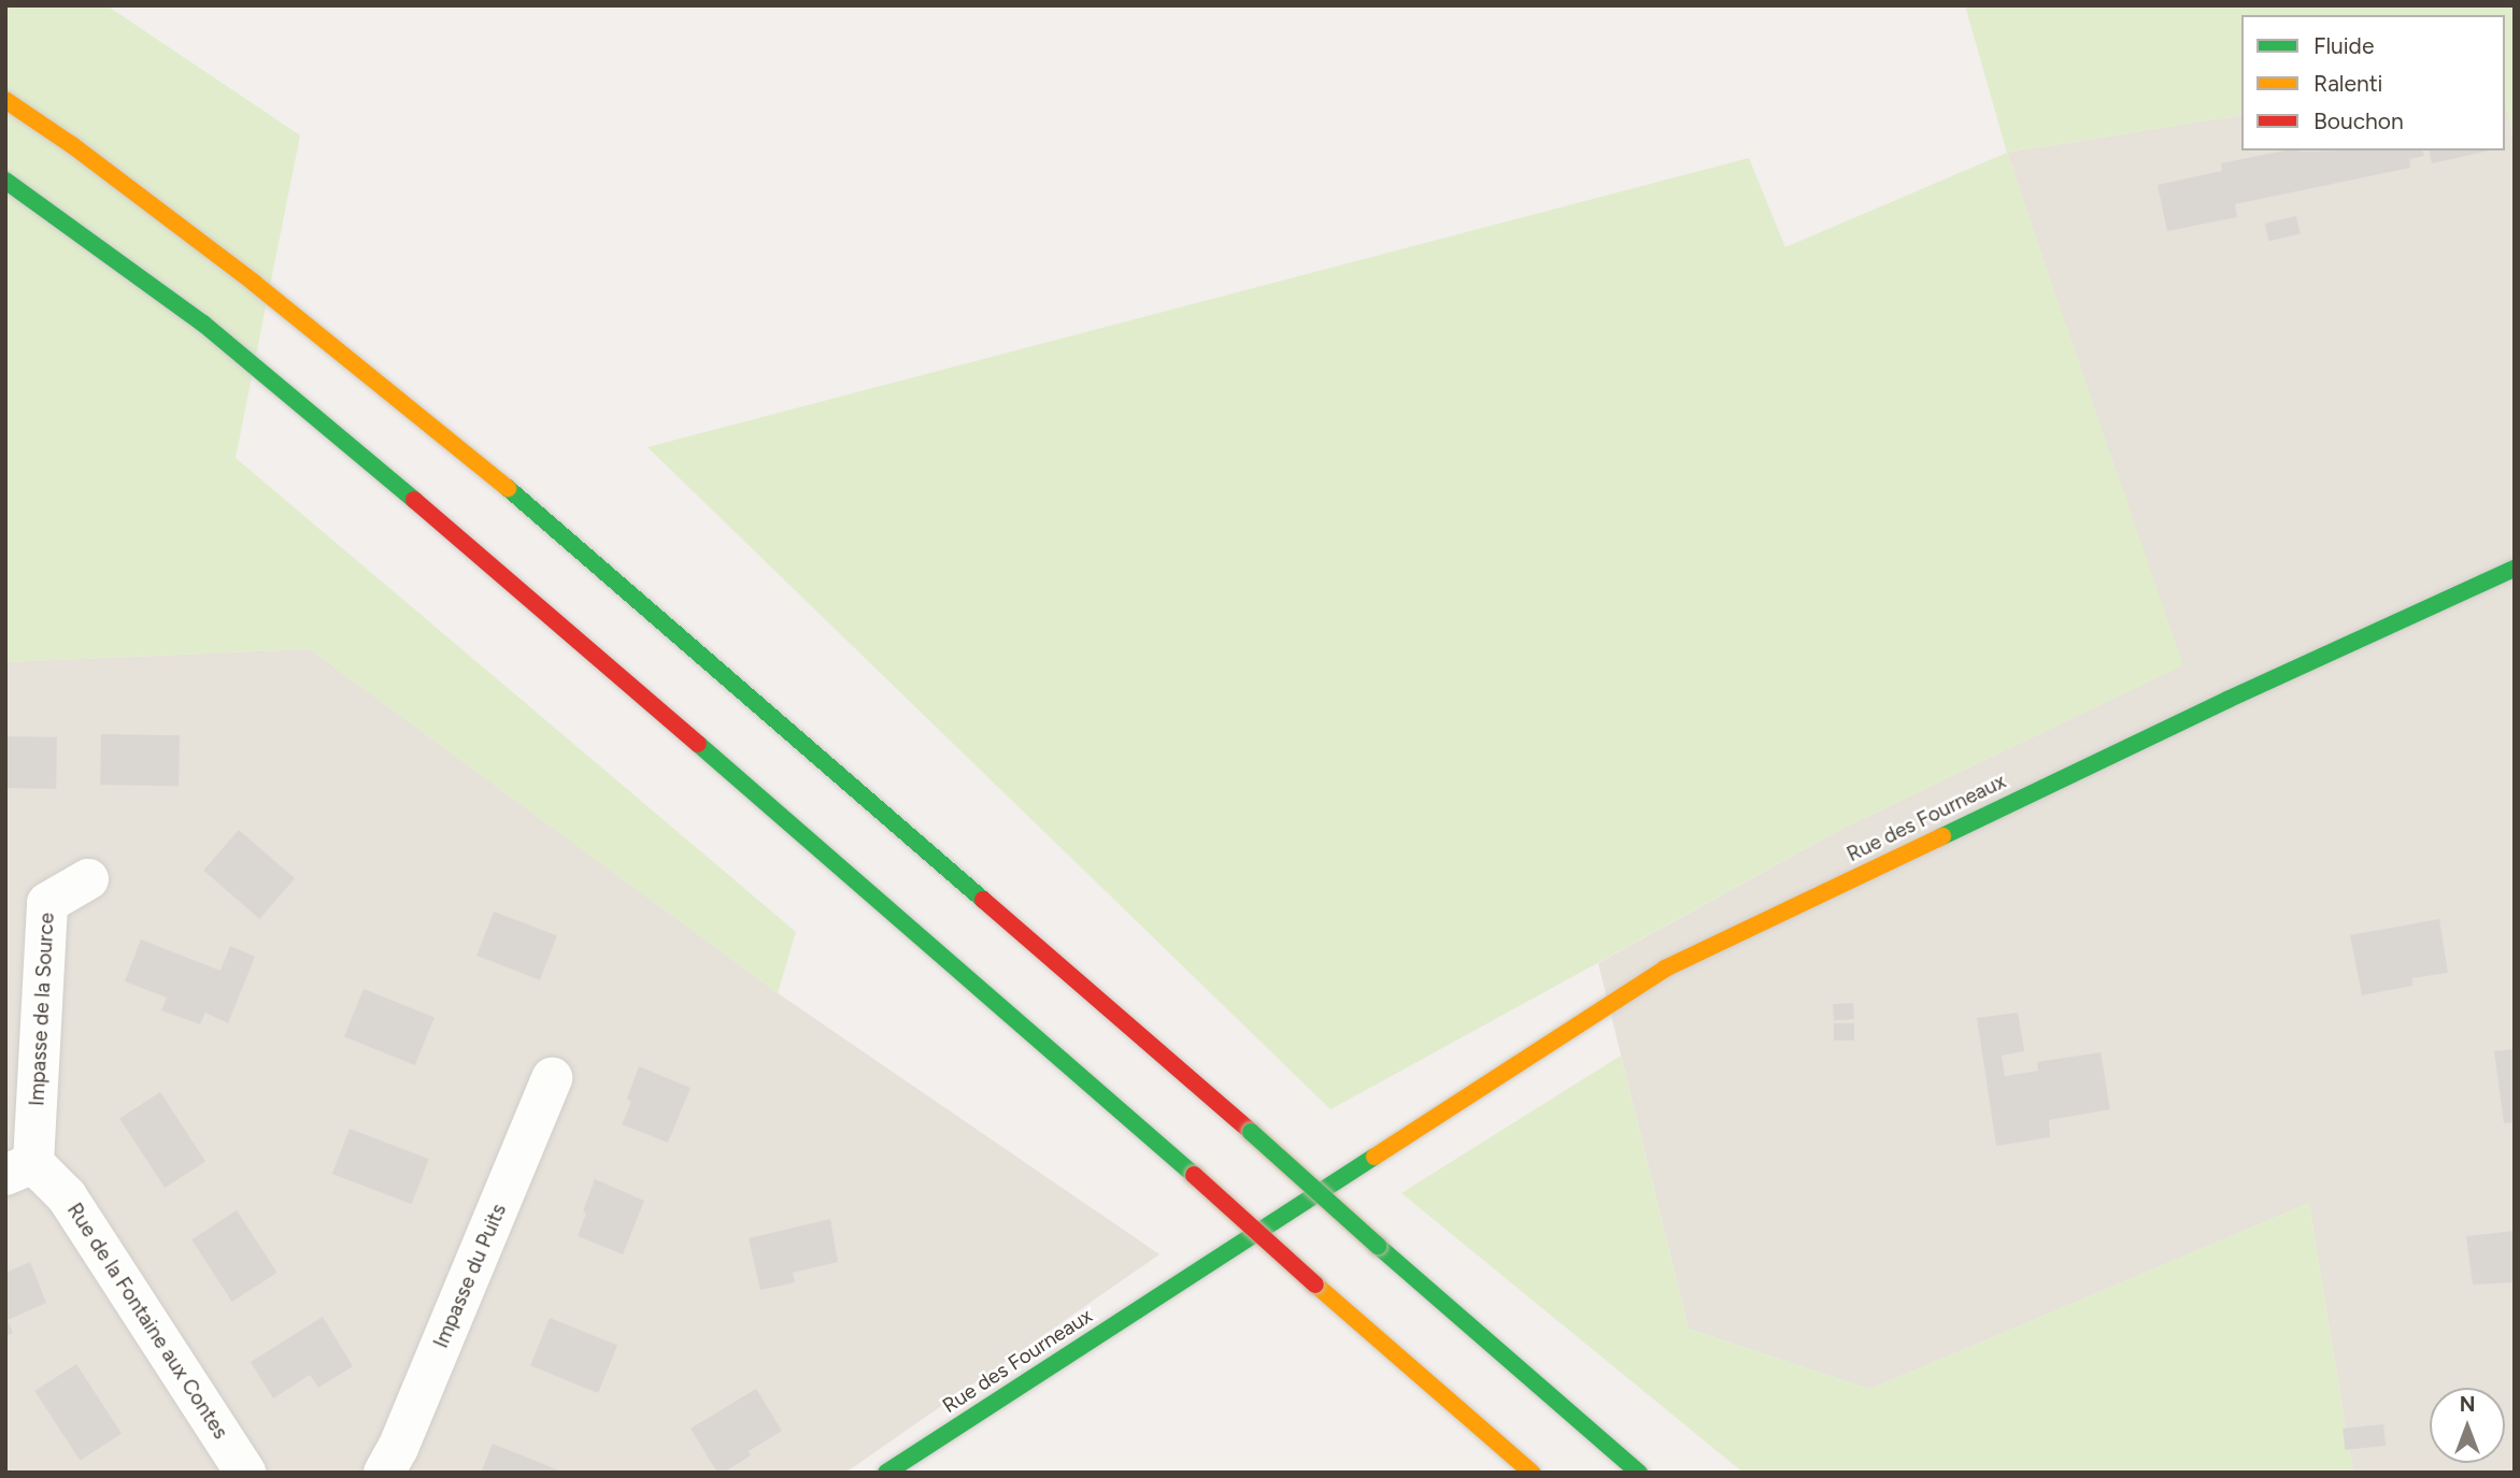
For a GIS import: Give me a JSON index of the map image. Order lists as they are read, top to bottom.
{
  "streets": {
    "main road": ["Rue des Fourneaux"],
    "street": ["Impasse de la Source", "Impasse du Puits", "Rue de la Fontaine aux Contes"]
  },
  "crossings": [
    ["Impasse de la Source", "Rue de la Fontaine aux Contes"]
  ],
  "legend": ["Fluide", "Ralenti", "Bouchon"],
  "north": "top"
}
